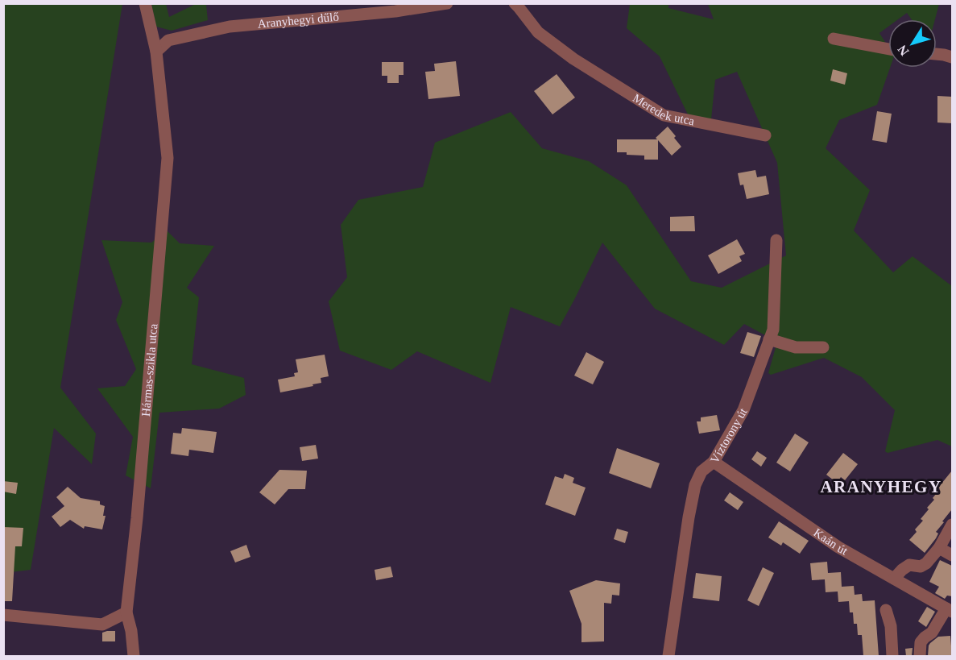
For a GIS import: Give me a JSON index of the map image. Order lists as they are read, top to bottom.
{
  "streets": {
    "street": [
      "Aranyhegyi dűlő",
      "Meredek utca",
      "Hármas-szikla utca",
      "Víztorony út",
      "Kaán út"
    ]
  },
  "crossings": [
    ["Aranyhegyi dűlő", "Hármas-szikla utca"],
    ["Víztorony út", "Kaán út"]
  ],
  "districts": ["ARANYHEGY"],
  "north": "bottom left"
}
